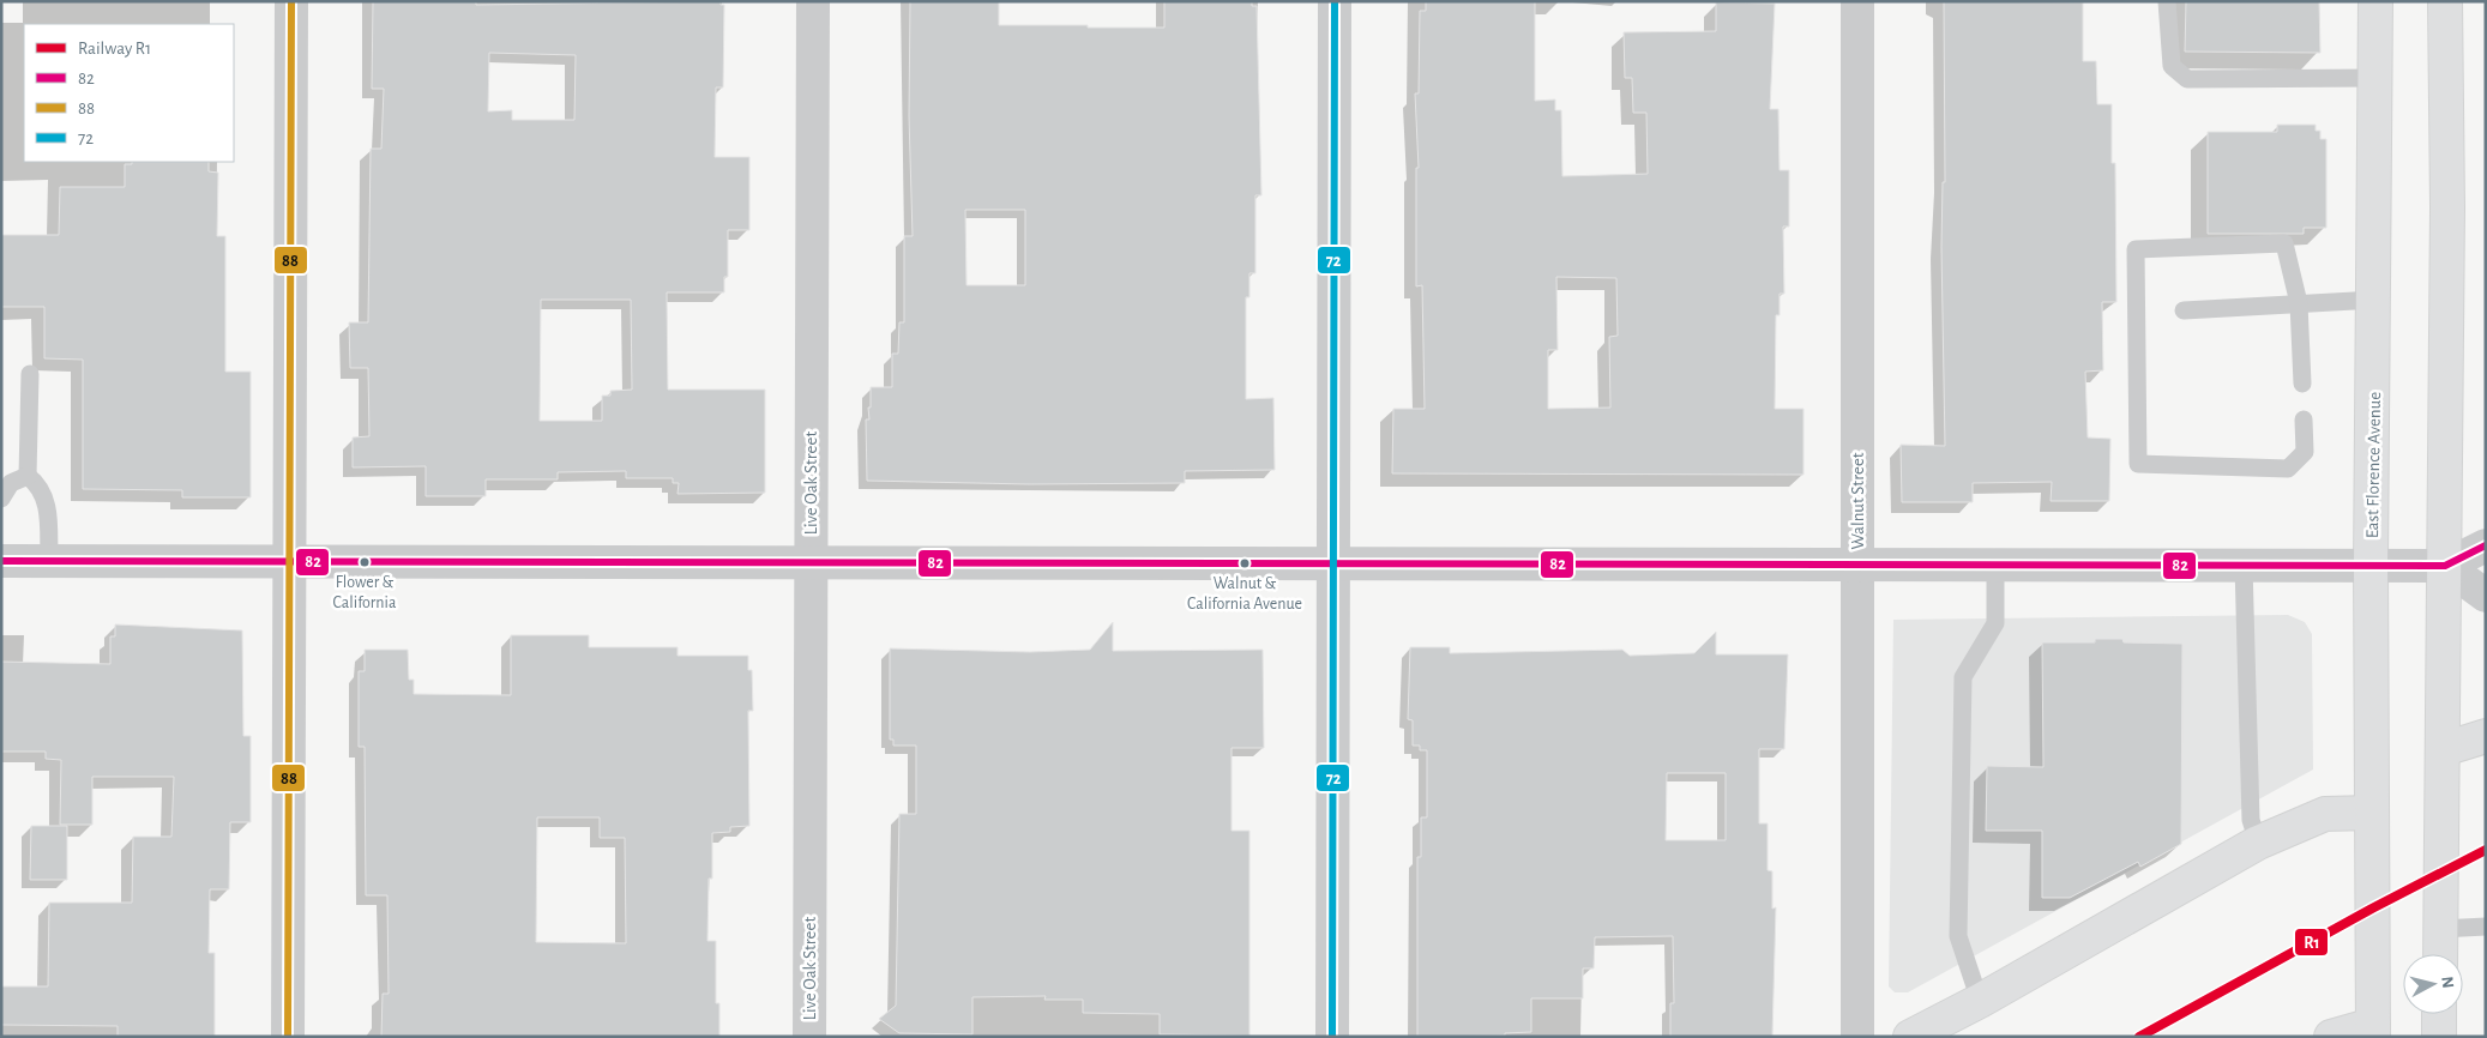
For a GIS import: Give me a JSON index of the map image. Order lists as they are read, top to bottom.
{
  "streets": {
    "main road": ["East Florence Avenue"],
    "street": ["Live Oak Street", "Walnut Street"]
  },
  "places": ["Flower & California", "Walnut & California Avenue"],
  "lines": [
    "transit line 88",
    "transit line 72",
    "transit line 82",
    "rail line R1"
  ],
  "legend": [
    "Railway R1",
    "82",
    "88",
    "72"
  ],
  "north": "right"
}
